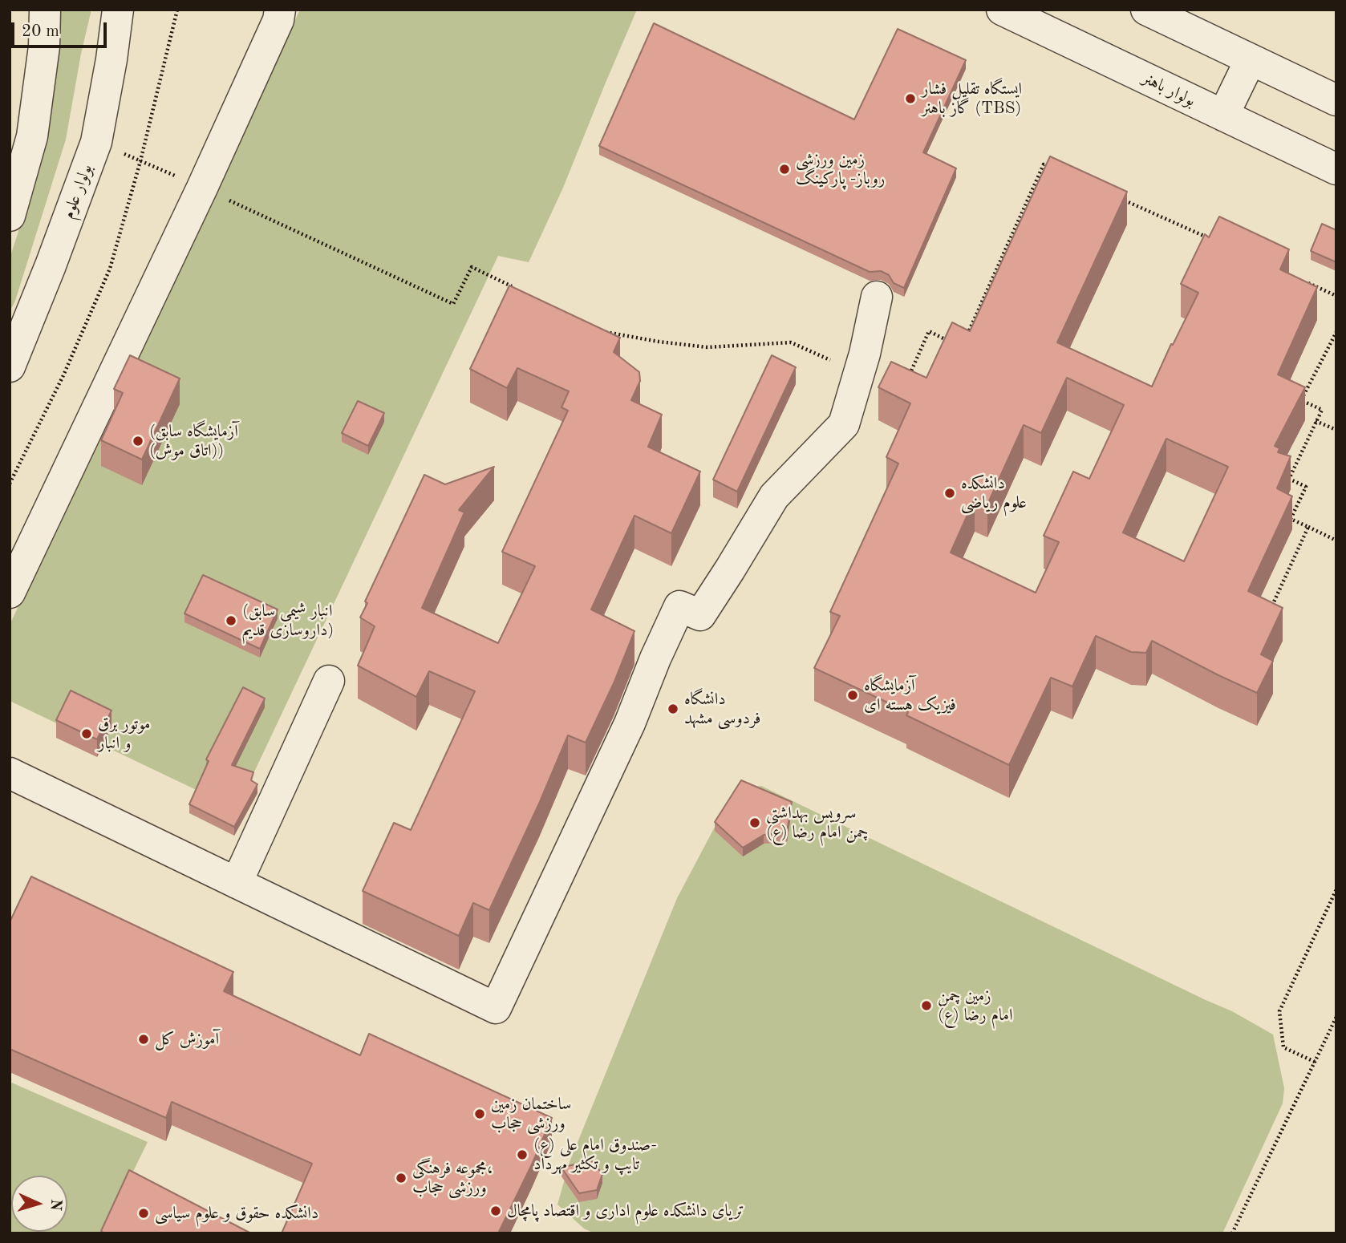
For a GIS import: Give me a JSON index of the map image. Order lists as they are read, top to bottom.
{
  "streets": {
    "street": ["بولوار باهنر", "بولوار علوم"]
  },
  "places": [
    "ایستگاه تقلیل فشار گاز باهنر (TBS)",
    "زمین ورزشی روباز- پارکینگ",
    "(آزمایشگاه سابق (اتاق موش))",
    "دانشکده علوم ریاضی",
    "(انبار شیمی سابق داروسازی قدیم)",
    "آزمایشگاه فیزیک هسته ای",
    "دانشگاه فردوسی مشهد",
    "موتور برق و انبار",
    "سرویس بهداشتی چمن امام رضا (ع)",
    "زمین چمن امام رضا (ع)",
    "آموزش کل",
    "ساختمان زمین ورزشی حجاب",
    "صندوق امام علی (ع)- تایپ و تکثیر مهرداد",
    "مجموعه فرهنگی، ورزشی حجاب",
    "تریای دانشکده علوم اداری و اقتصاد پامچال",
    "دانشکده حقوق و علوم سیاسی"
  ],
  "scale_bar": "20 m",
  "north": "right"
}
